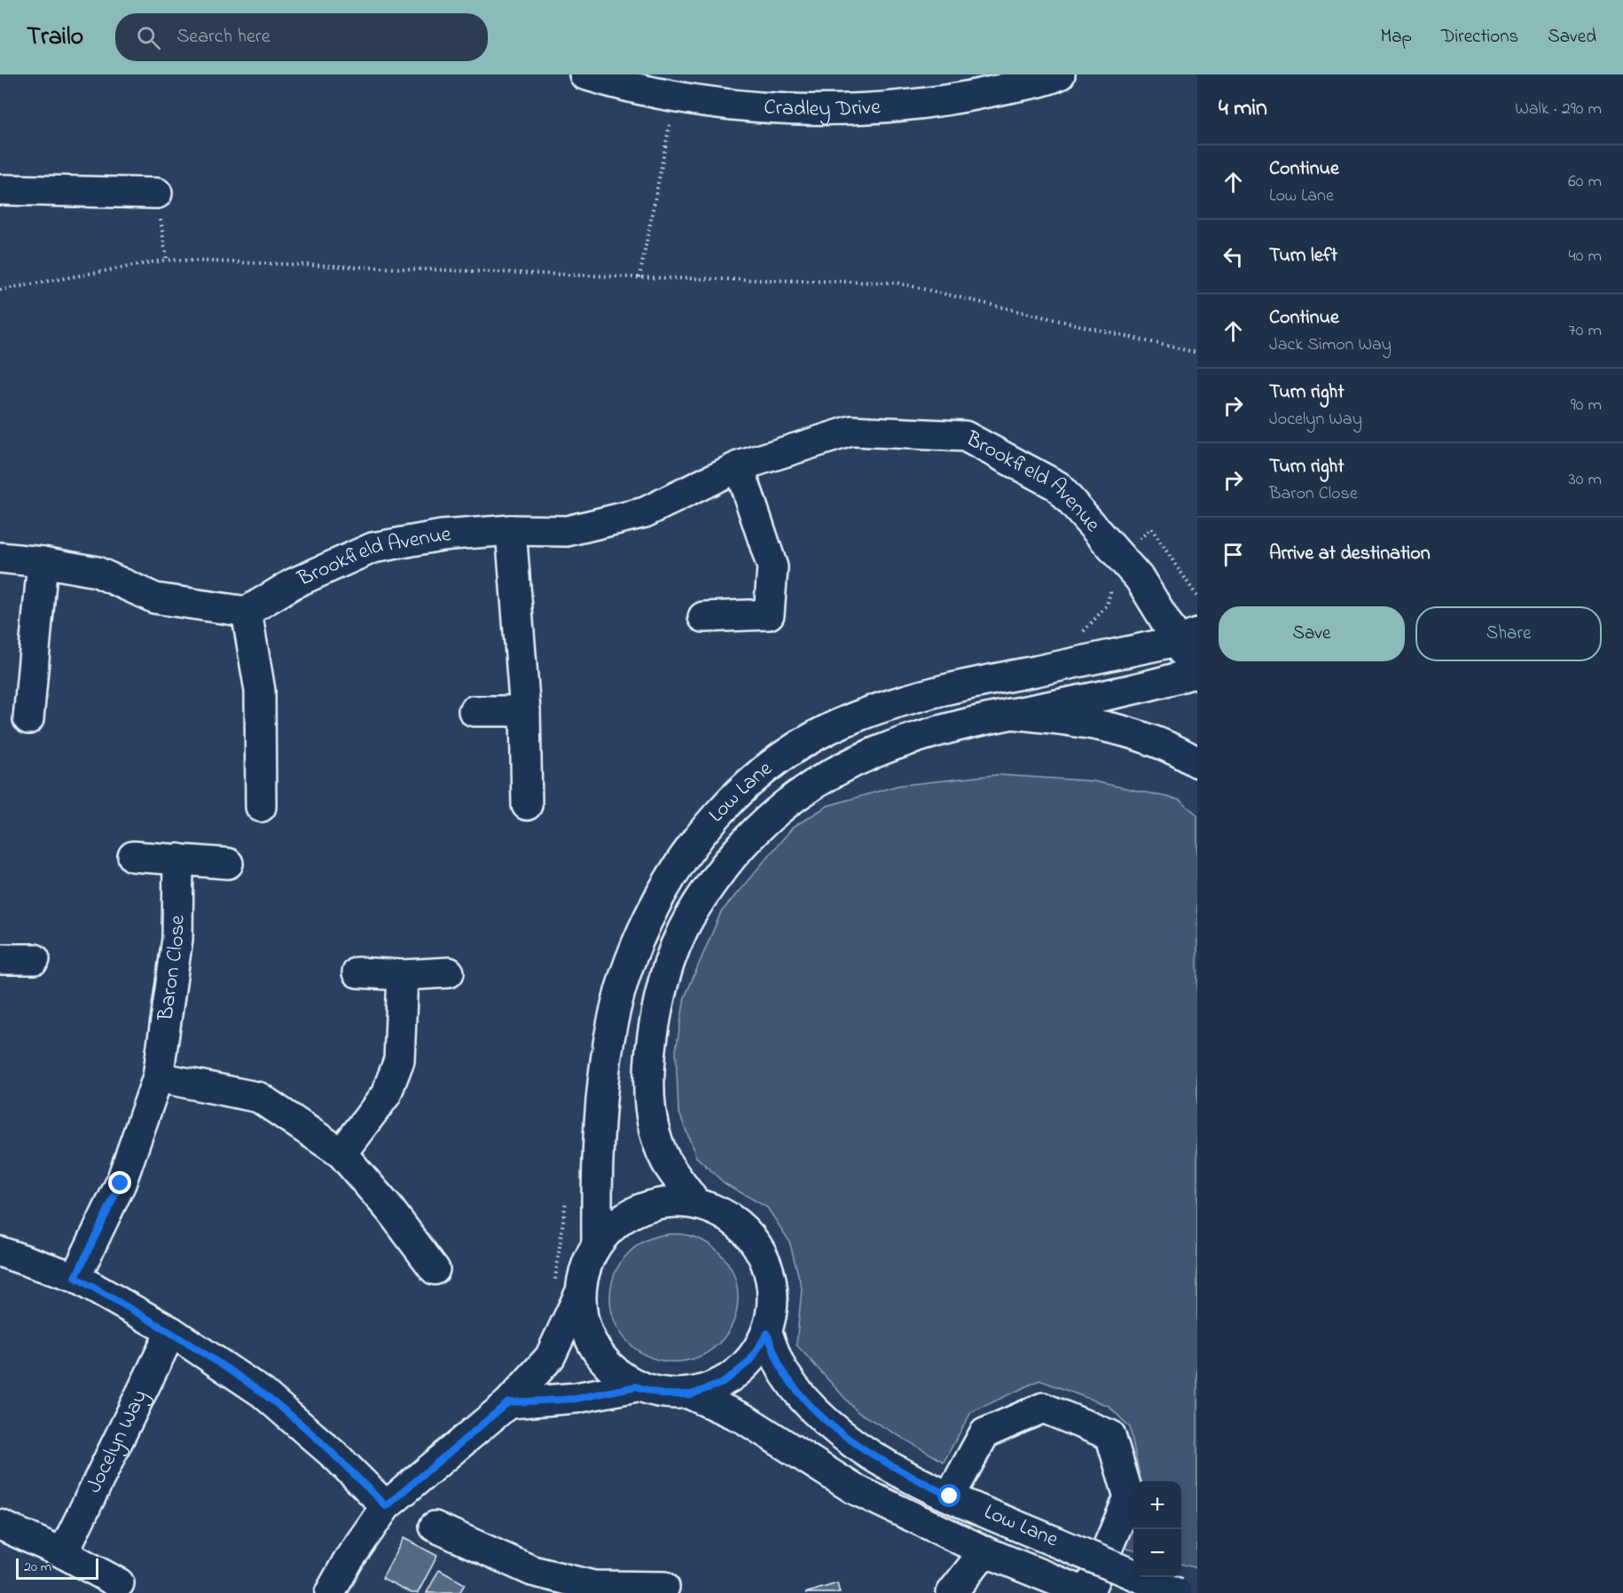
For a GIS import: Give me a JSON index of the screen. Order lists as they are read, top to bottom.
{
  "streets": {
    "main road": [
      "Cradley Drive",
      "Brookfield Avenue",
      "Low Lane",
      "Baron Close",
      "Jocelyn Way"
    ]
  },
  "crossings": [
    ["Brookfield Avenue", "Low Lane"]
  ],
  "scale_bar": "20 m",
  "page": {
    "header": "Trailo",
    "search": "Search here",
    "nav": ["Map", "Directions", "Saved"],
    "heading": ["4 min", "Walk · 290 m"],
    "list": [
      ["Continue", "Low Lane", "60 m"],
      ["Turn left", "40 m"],
      ["Continue", "Jack Simon Way", "70 m"],
      ["Turn right", "Jocelyn Way", "90 m"],
      ["Turn right", "Baron Close", "30 m"],
      "Arrive at destination"
    ],
    "buttons": ["Save", "Share"],
    "map_buttons": ["+", "−"],
    "scale": "20 m"
  }
}
